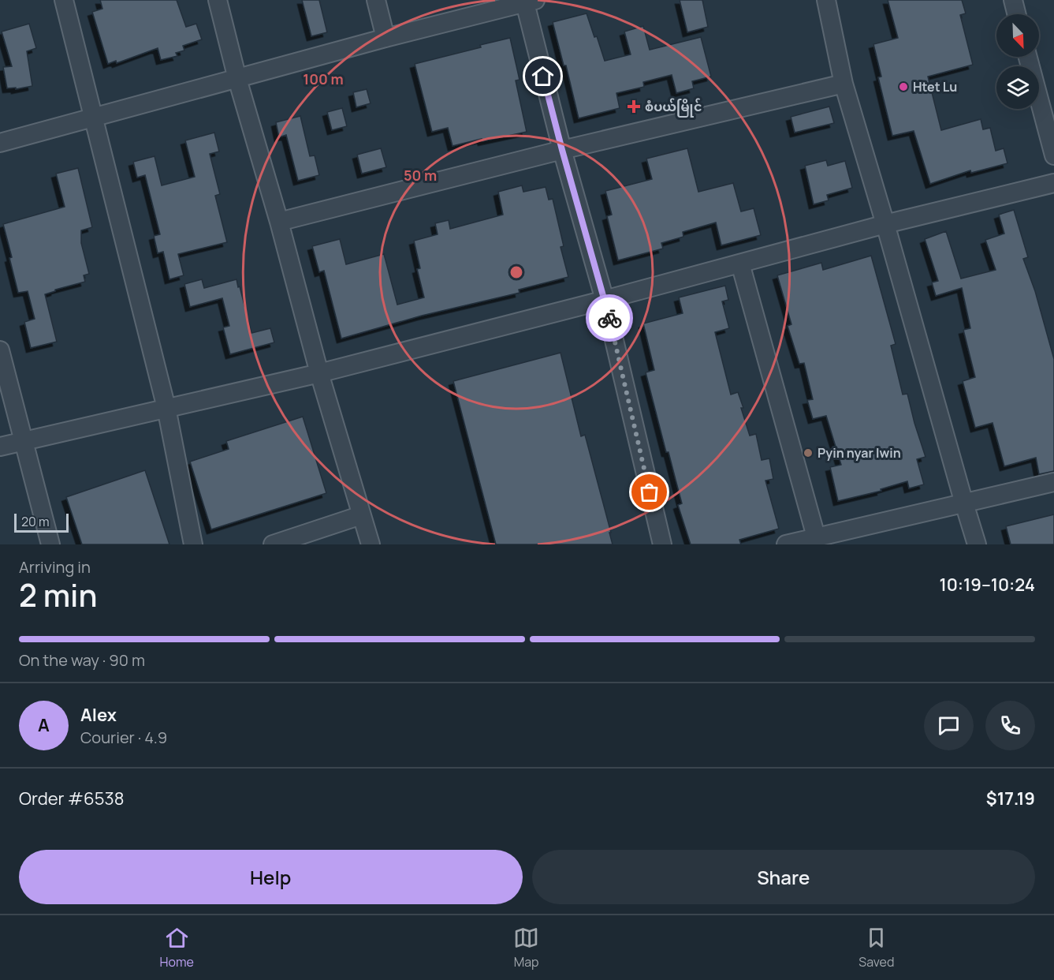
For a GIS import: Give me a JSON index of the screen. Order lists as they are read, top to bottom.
{
  "places": {
    "other": ["Htet Lu", "Pyin nyar lwin"],
    "health": ["စံပယ်မြိုင်"]
  },
  "scale_bar": "20 m",
  "north": "bottom right",
  "page": {
    "scale": "20 m",
    "heading": ["2 min", "Arriving in", "10:19–10:24"],
    "panel": [
      "Alex",
      "Courier · 4.9",
      "Order #6538",
      "$17.19"
    ],
    "bar": "On the way · 90 m",
    "round": "A",
    "buttons": ["Help", "Share"],
    "tabs": ["Home", "Map", "Saved"]
  },
  "rings": ["100 m", "50 m"]
}
